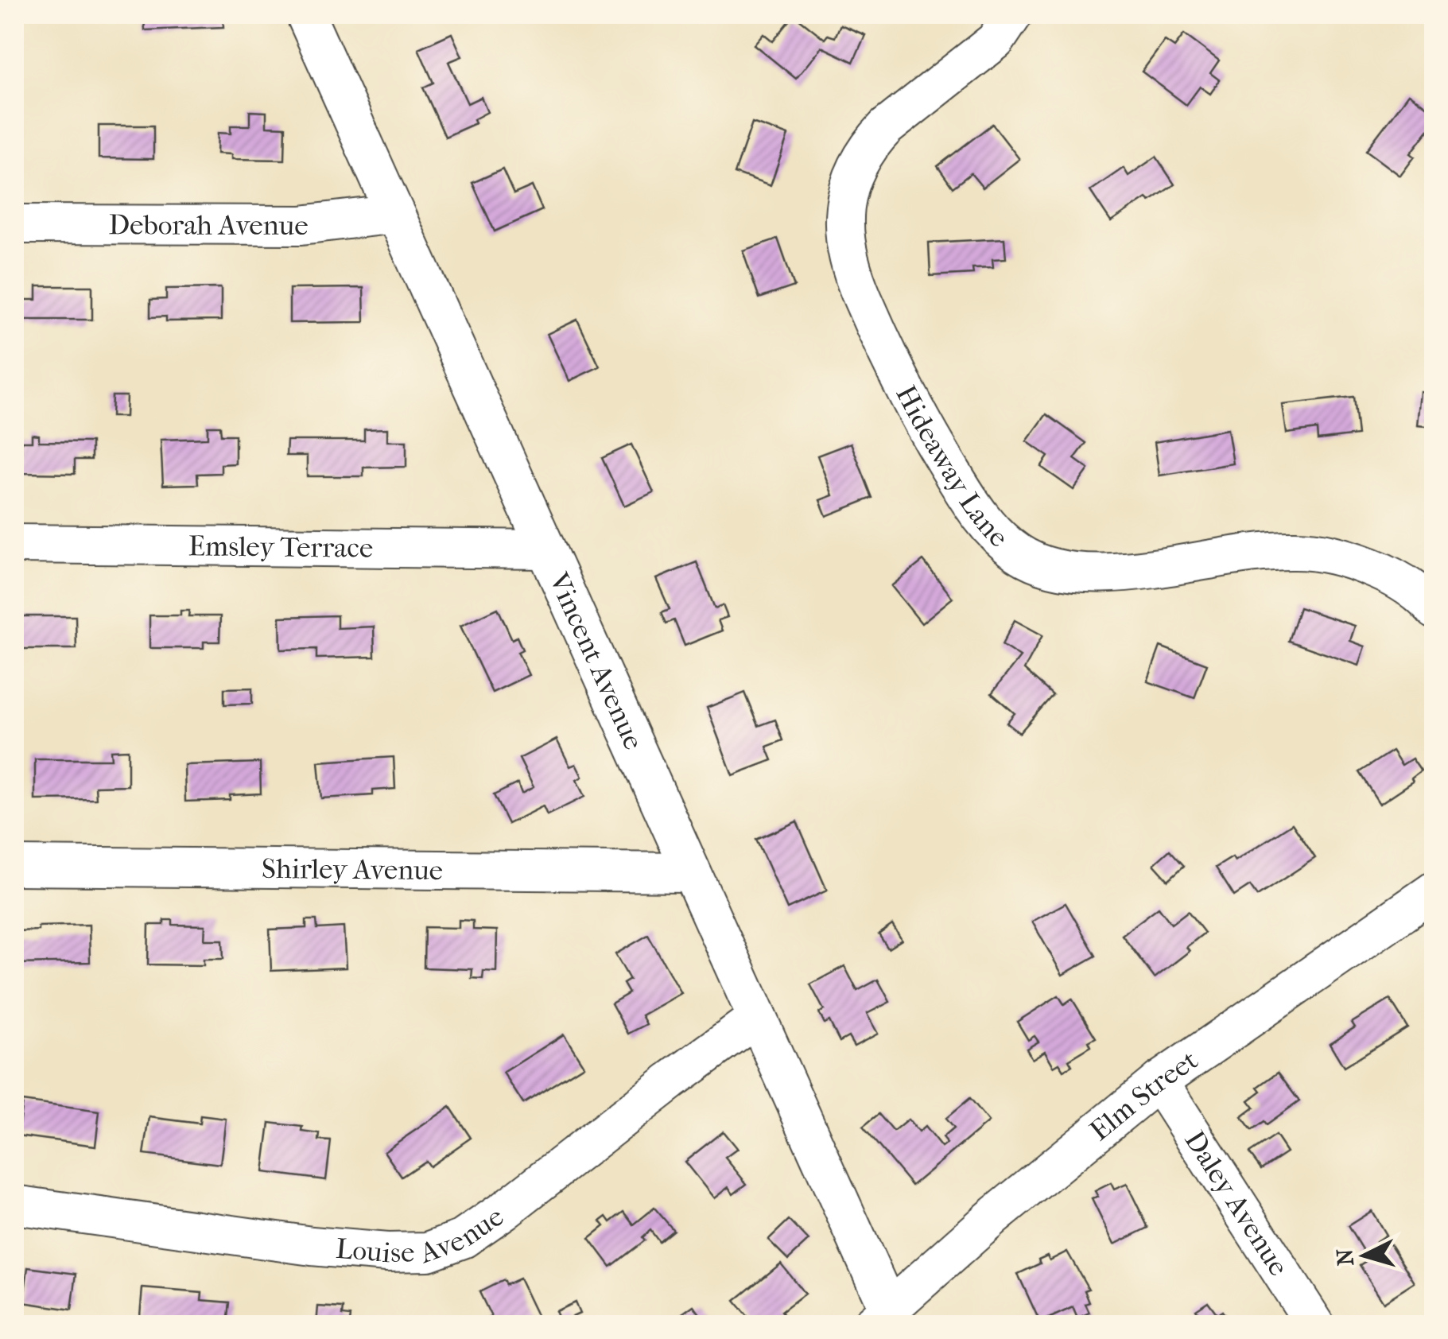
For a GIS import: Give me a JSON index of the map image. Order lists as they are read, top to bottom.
{
  "streets": {
    "street": [
      "Deborah Avenue",
      "Hideaway Lane",
      "Emsley Terrace",
      "Vincent Avenue",
      "Shirley Avenue",
      "Elm Street",
      "Daley Avenue",
      "Louise Avenue"
    ]
  },
  "crossings": [
    ["Deborah Avenue", "Vincent Avenue"],
    ["Emsley Terrace", "Vincent Avenue"],
    ["Vincent Avenue", "Shirley Avenue"],
    ["Vincent Avenue", "Elm Street"],
    ["Vincent Avenue", "Louise Avenue"],
    ["Elm Street", "Daley Avenue"]
  ],
  "north": "left"
}
